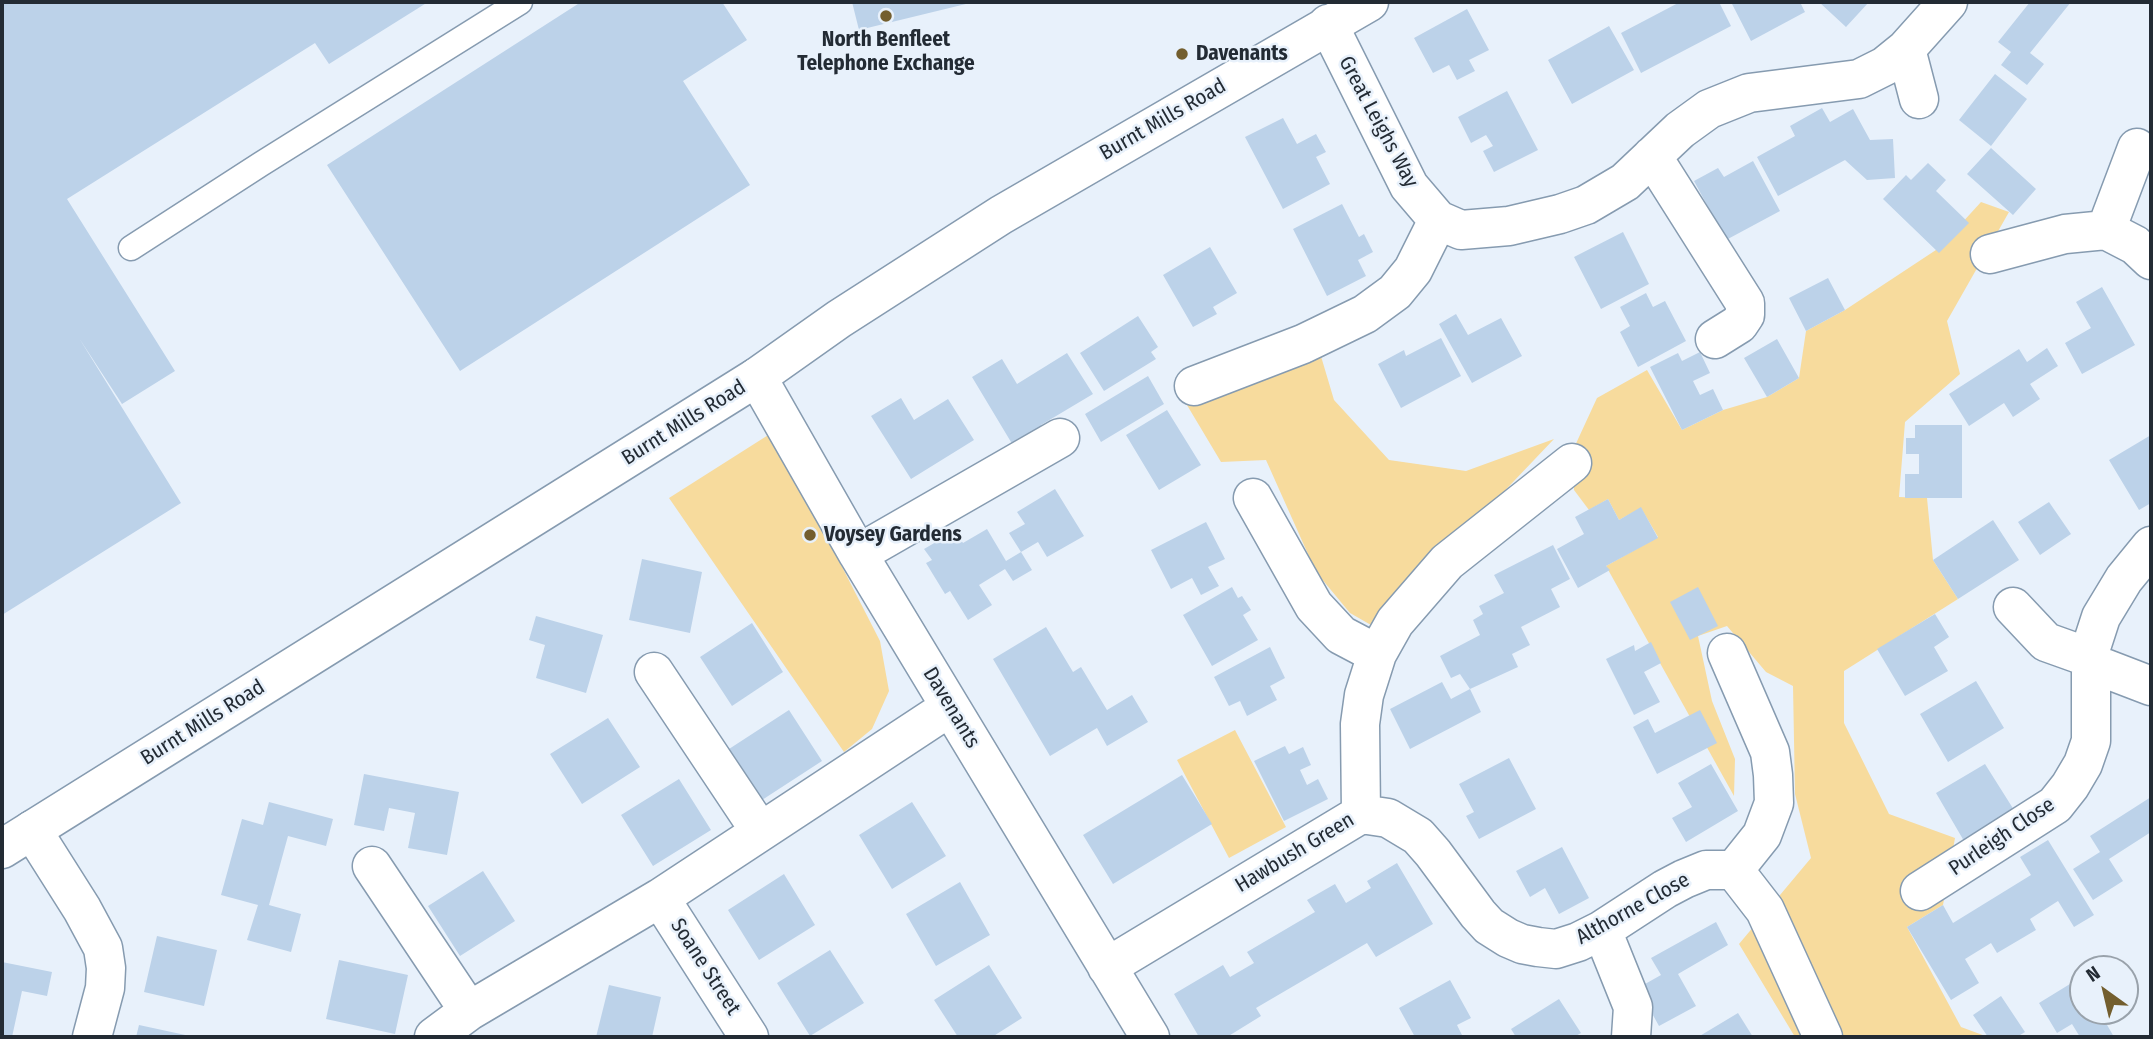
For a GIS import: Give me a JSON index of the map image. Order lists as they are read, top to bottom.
{
  "streets": {
    "street": [
      "Burnt Mills Road",
      "Great Leighs Way",
      "Davenants",
      "Purleigh Close",
      "Hawbush Green",
      "Althorne Close",
      "Soane Street"
    ]
  },
  "crossings": [
    ["Burnt Mills Road", "Great Leighs Way"],
    ["Burnt Mills Road", "Davenants"],
    ["Davenants", "Hawbush Green"],
    ["Hawbush Green", "Althorne Close"]
  ],
  "places": ["North Benfleet Telephone Exchange", "Davenants", "Voysey Gardens"],
  "north": "top left"
}
